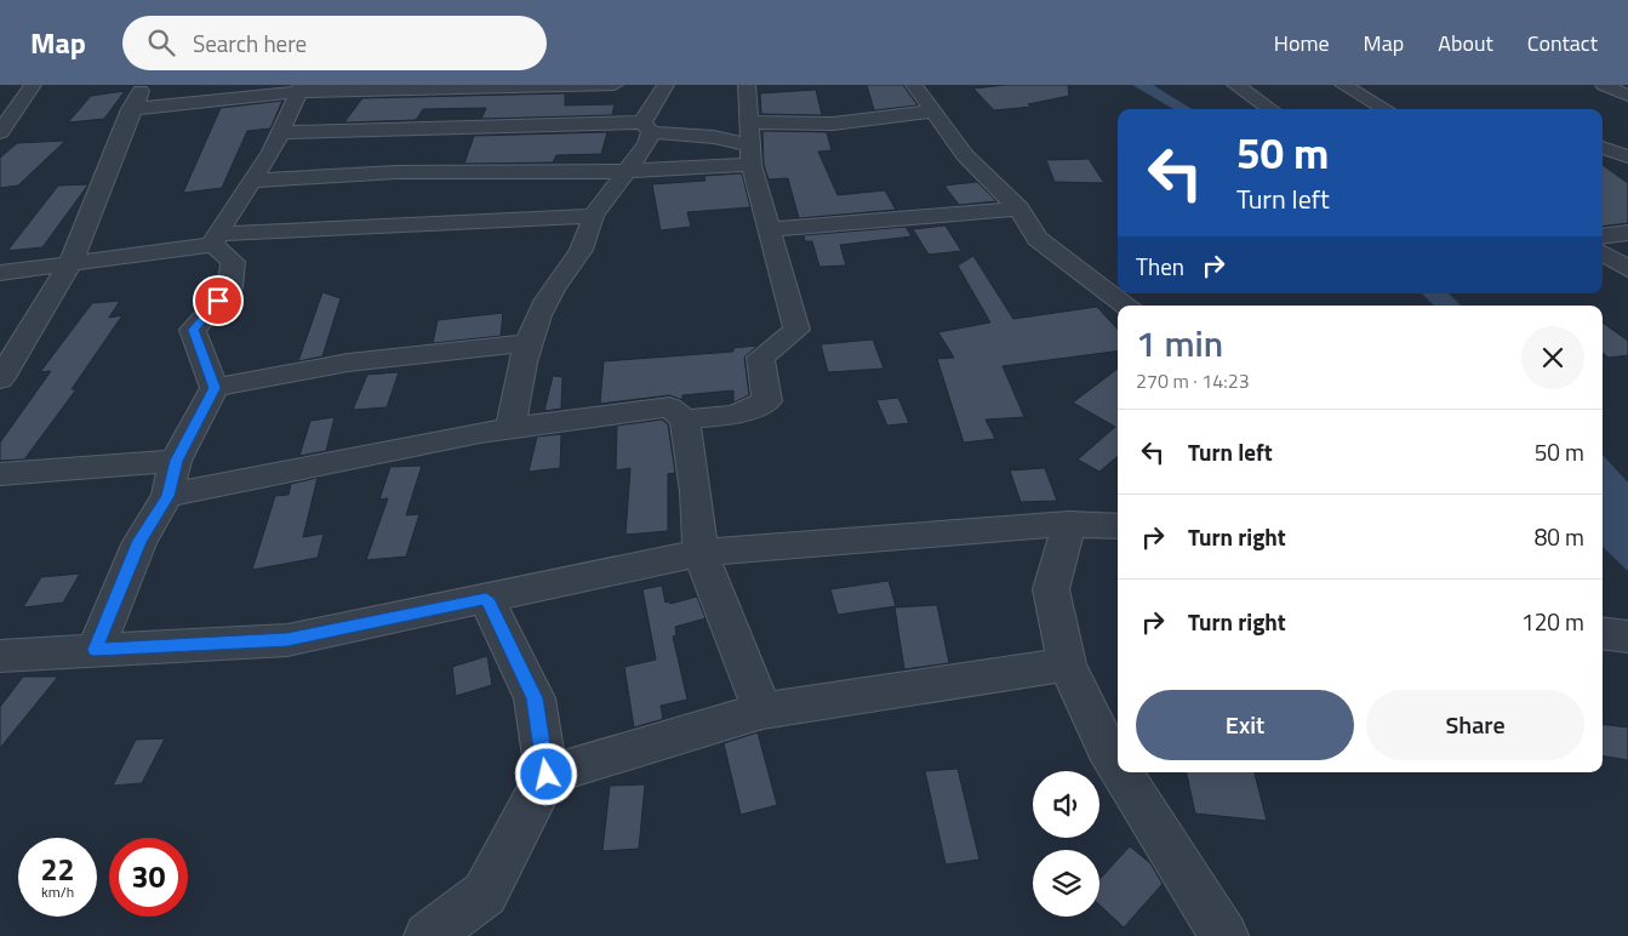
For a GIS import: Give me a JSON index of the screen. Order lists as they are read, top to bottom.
{
  "page": {
    "header": "Map",
    "search": "Search here",
    "nav": [
      "Home",
      "Map",
      "About",
      "Contact"
    ],
    "turn": ["50 m", "Turn left"],
    "then": "Then",
    "heading": ["1 min", "270 m · 14:23"],
    "list": [
      {
        "name": "Turn left",
        "value": "50 m"
      },
      {
        "name": "Turn right",
        "value": "80 m"
      },
      {
        "name": "Turn right",
        "value": "120 m"
      }
    ],
    "buttons": ["Exit", "Share"],
    "speed": "22 km/h",
    "limit": "30"
  }
}
